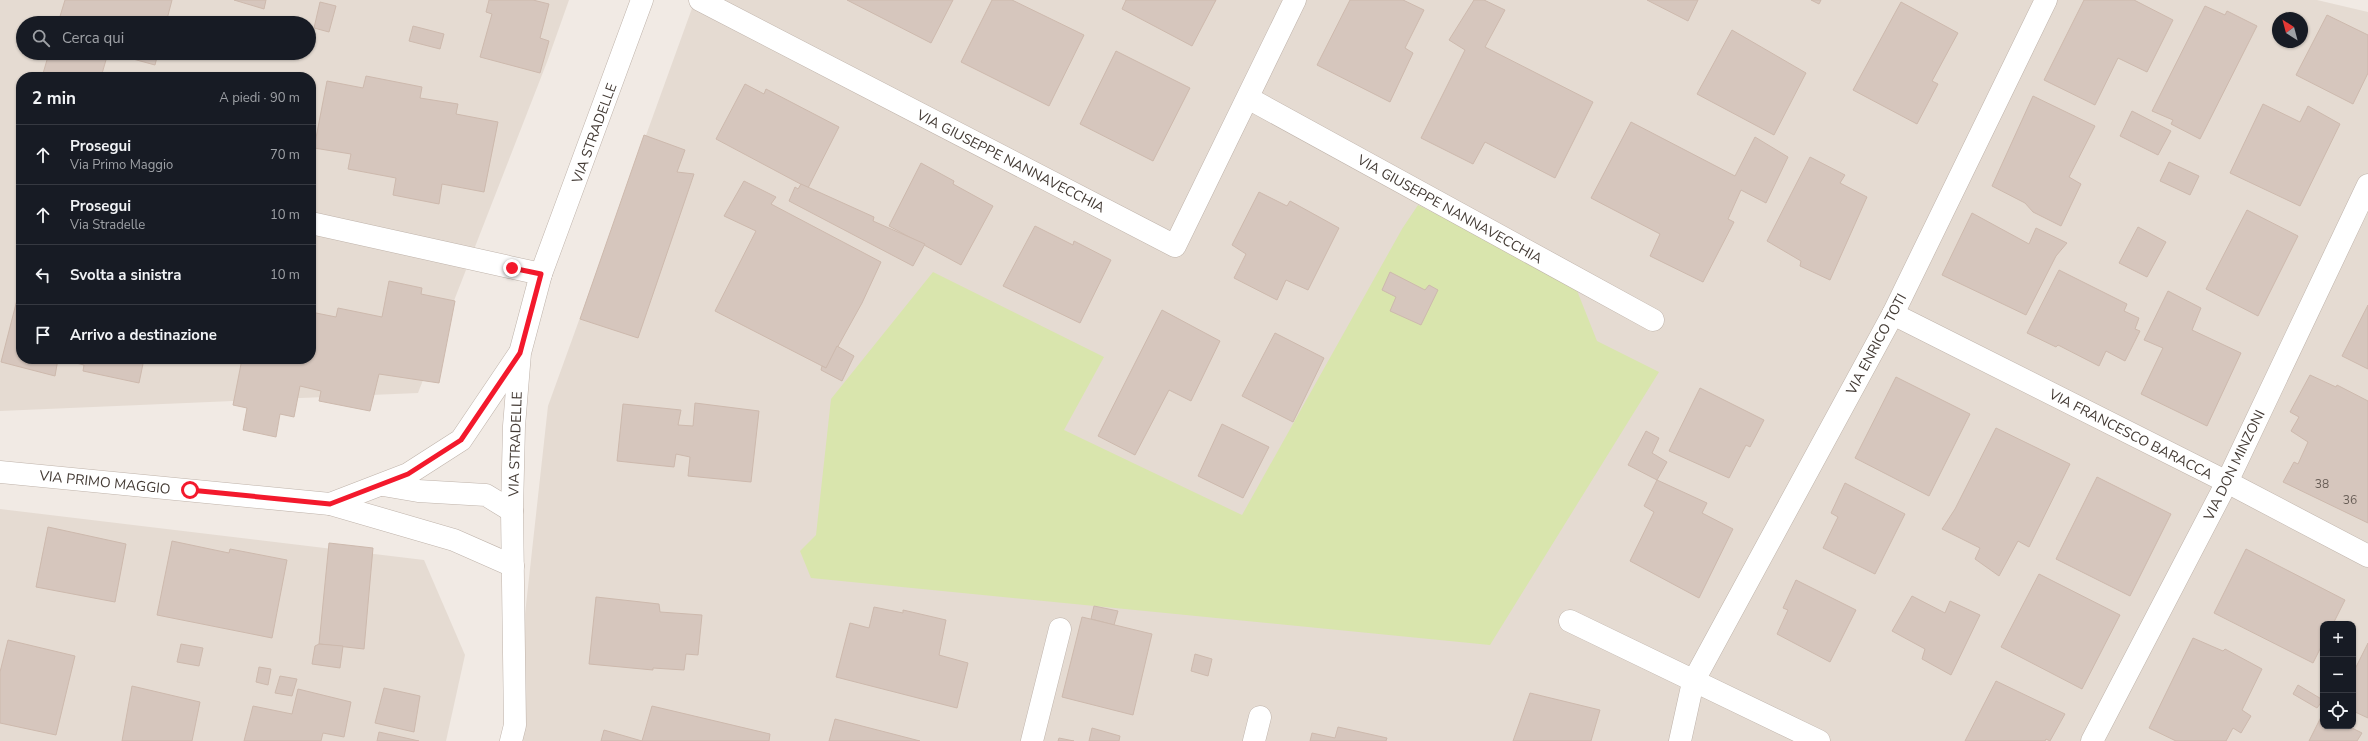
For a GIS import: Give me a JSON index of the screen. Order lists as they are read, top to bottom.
{
  "streets": {
    "street": [
      "VIA STRADELLE",
      "VIA GIUSEPPE NANNAVECCHIA",
      "VIA ENRICO TOTI",
      "VIA FRANCESCO BARACCA",
      "VIA DON MINZONI",
      "VIA PRIMO MAGGIO"
    ]
  },
  "crossings": [
    ["VIA STRADELLE", "VIA PRIMO MAGGIO"],
    ["VIA ENRICO TOTI", "VIA FRANCESCO BARACCA"],
    ["VIA FRANCESCO BARACCA", "VIA DON MINZONI"]
  ],
  "house_numbers": ["38", "36"],
  "north": "top left",
  "page": {
    "search": "Cerca qui",
    "heading": ["2 min", "A piedi · 90 m"],
    "list": [
      ["Prosegui", "Via Primo Maggio", "70 m"],
      ["Prosegui", "Via Stradelle", "10 m"],
      ["Svolta a sinistra", "10 m"],
      "Arrivo a destinazione"
    ],
    "map_buttons": ["+", "−"]
  }
}
